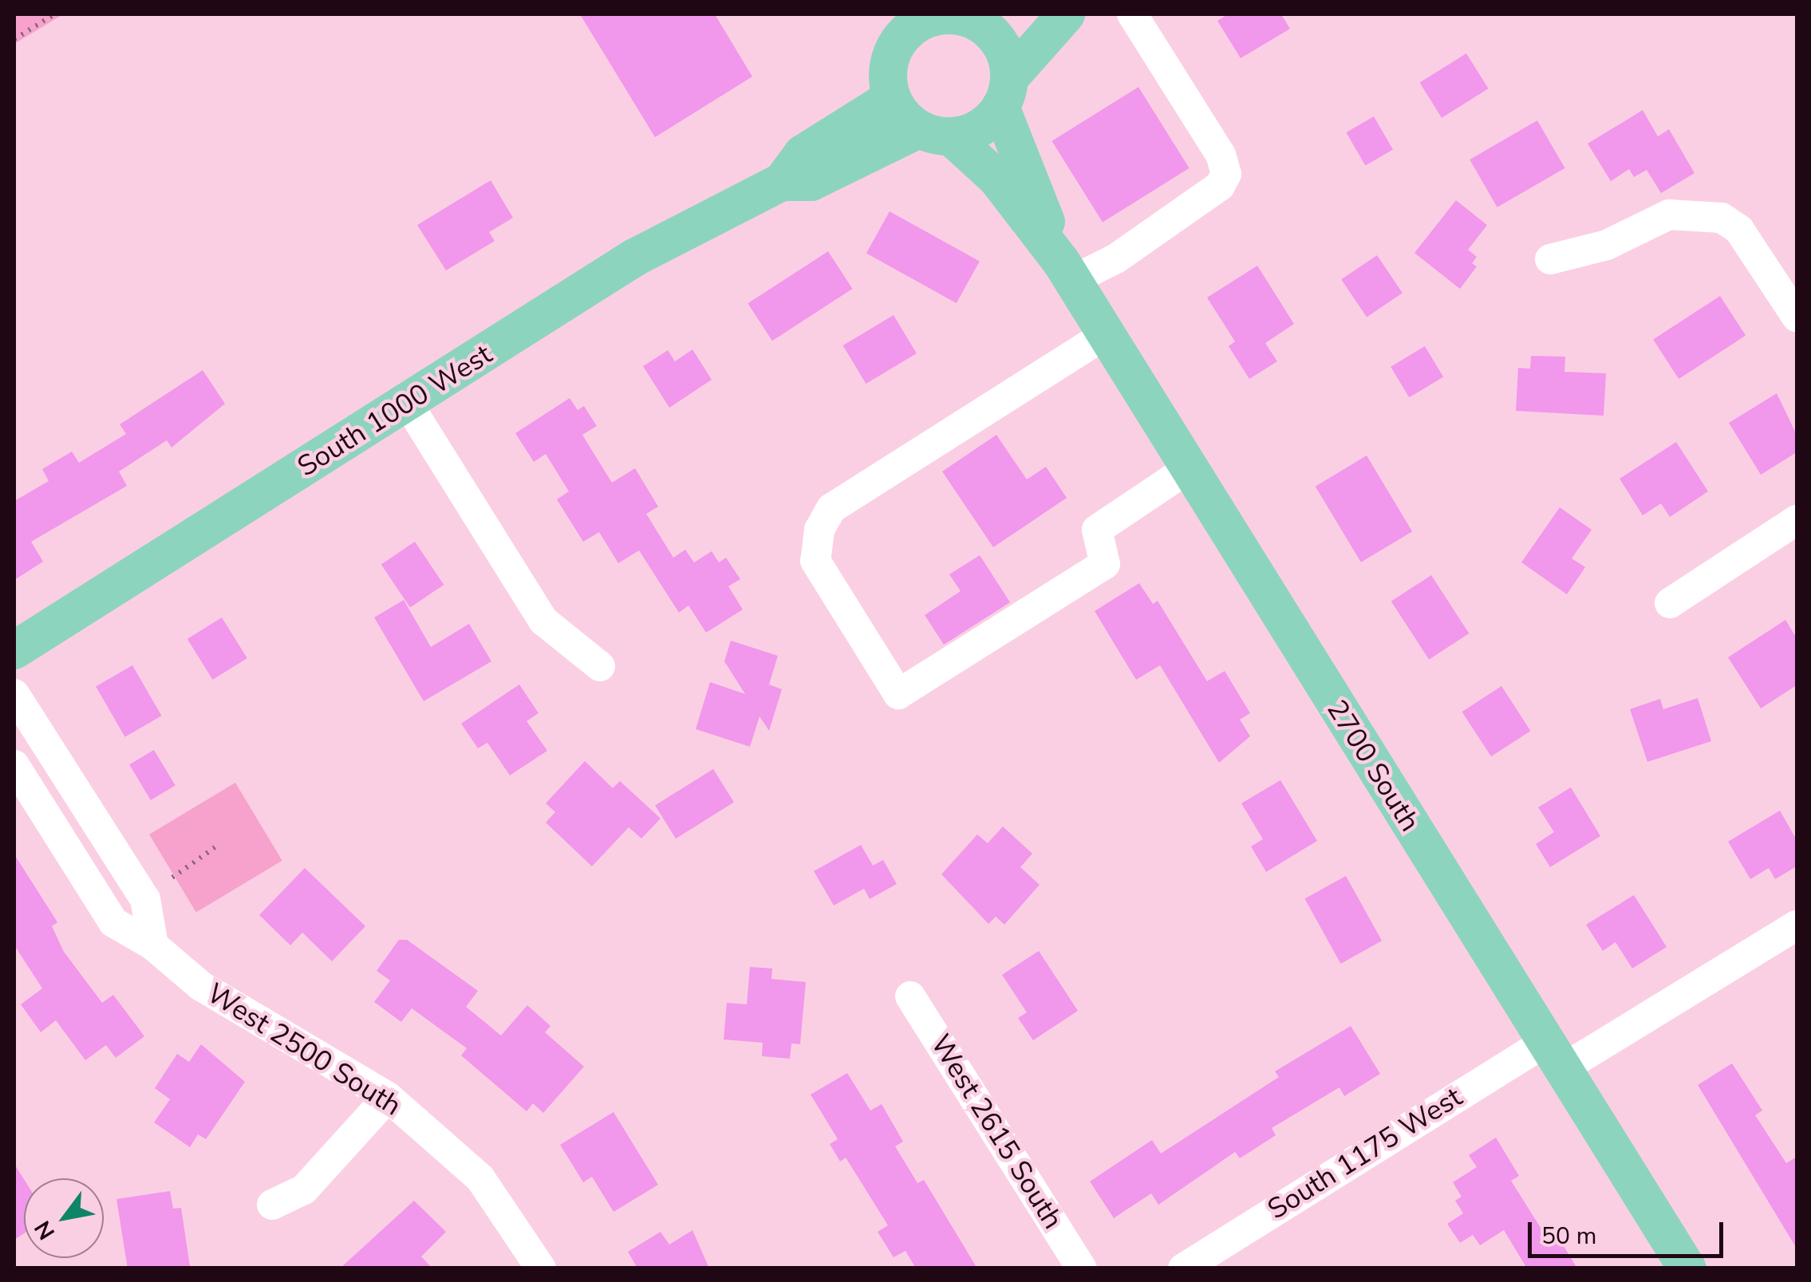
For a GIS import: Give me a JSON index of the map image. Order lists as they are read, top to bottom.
{
  "streets": {
    "main road": ["South 1000 West", "2700 South"],
    "street": ["West 2500 South", "West 2615 South", "South 1175 West"]
  },
  "crossings": [
    ["2700 South", "South 1175 West"]
  ],
  "scale_bar": "50 m",
  "north": "bottom left"
}
